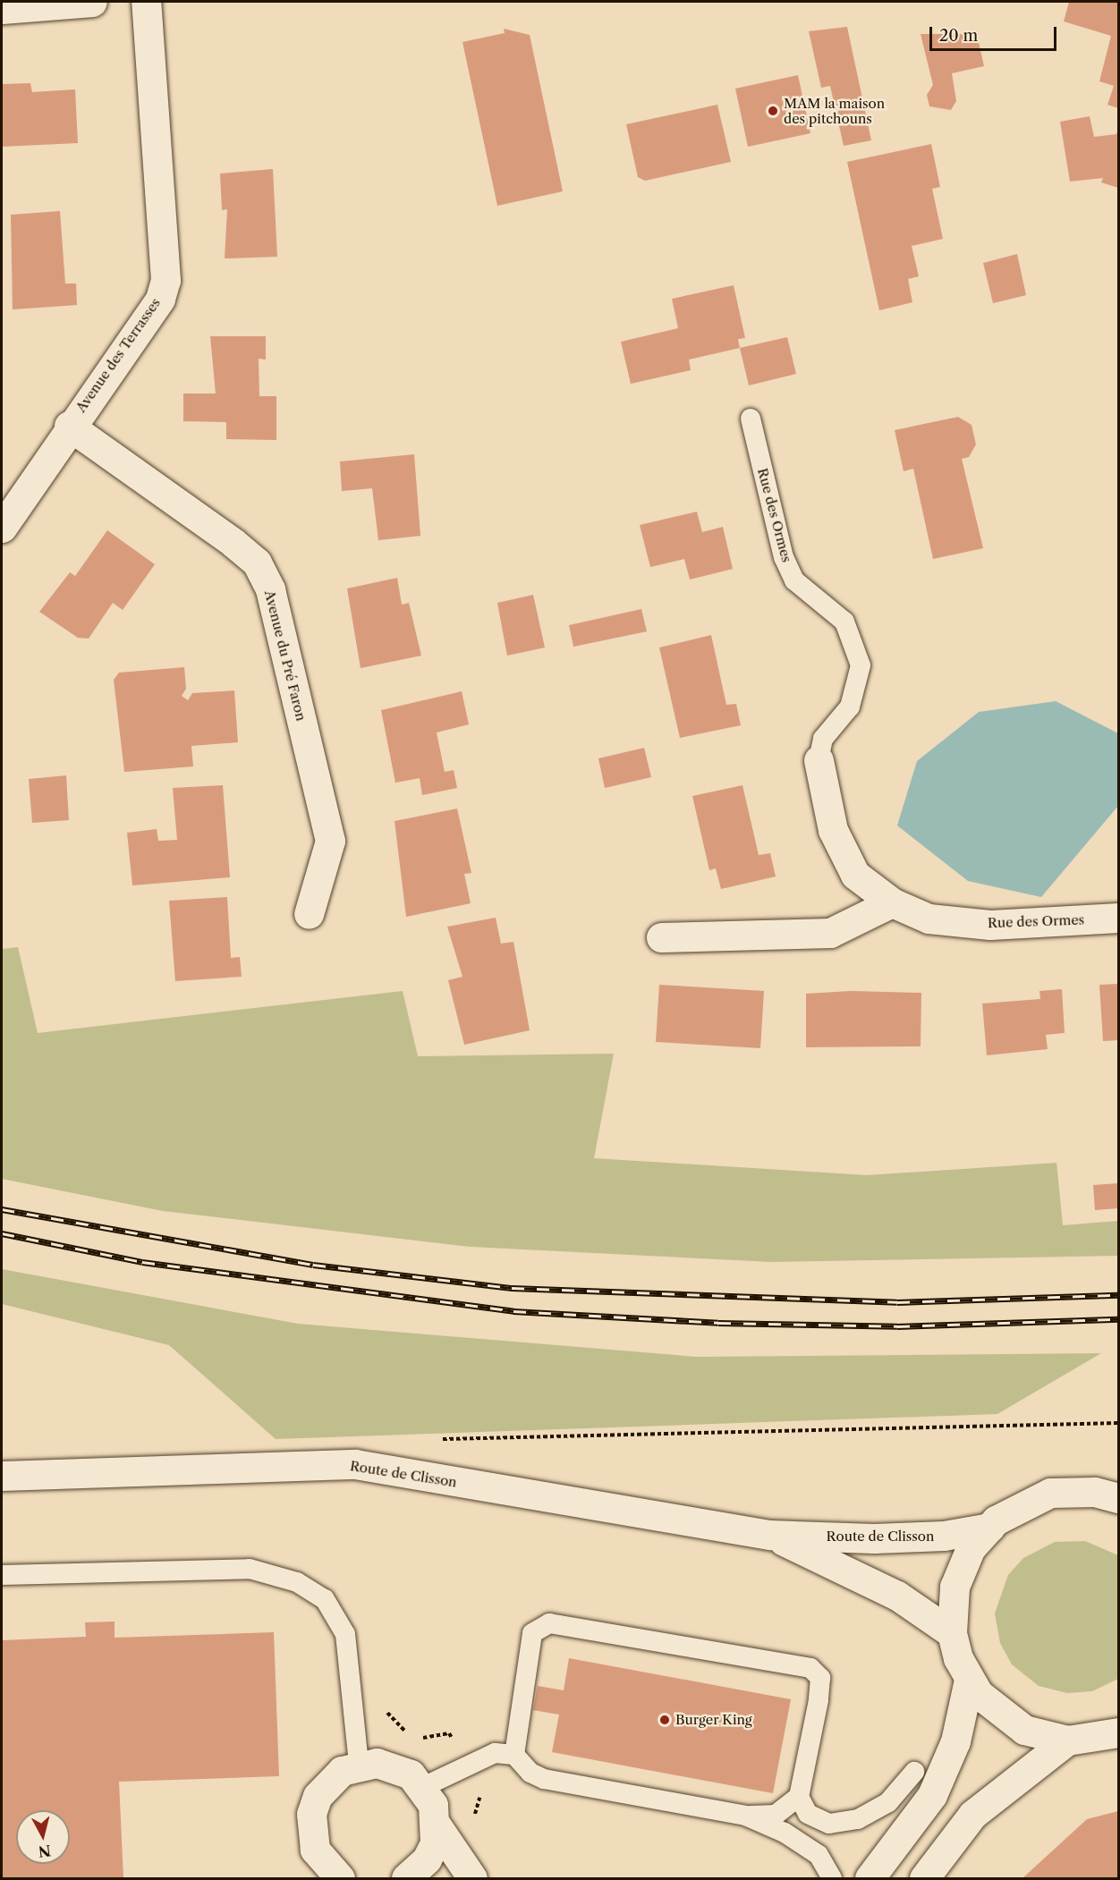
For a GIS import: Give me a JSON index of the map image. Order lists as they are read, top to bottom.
{
  "streets": {
    "street": [
      "Avenue des Terrasses",
      "Rue des Ormes",
      "Avenue du Pré Faron",
      "Route de Clisson"
    ]
  },
  "crossings": [
    ["Avenue des Terrasses", "Avenue du Pré Faron"]
  ],
  "places": ["MAM la maison des pitchouns", "Burger King"],
  "scale_bar": "20 m",
  "north": "bottom"
}
